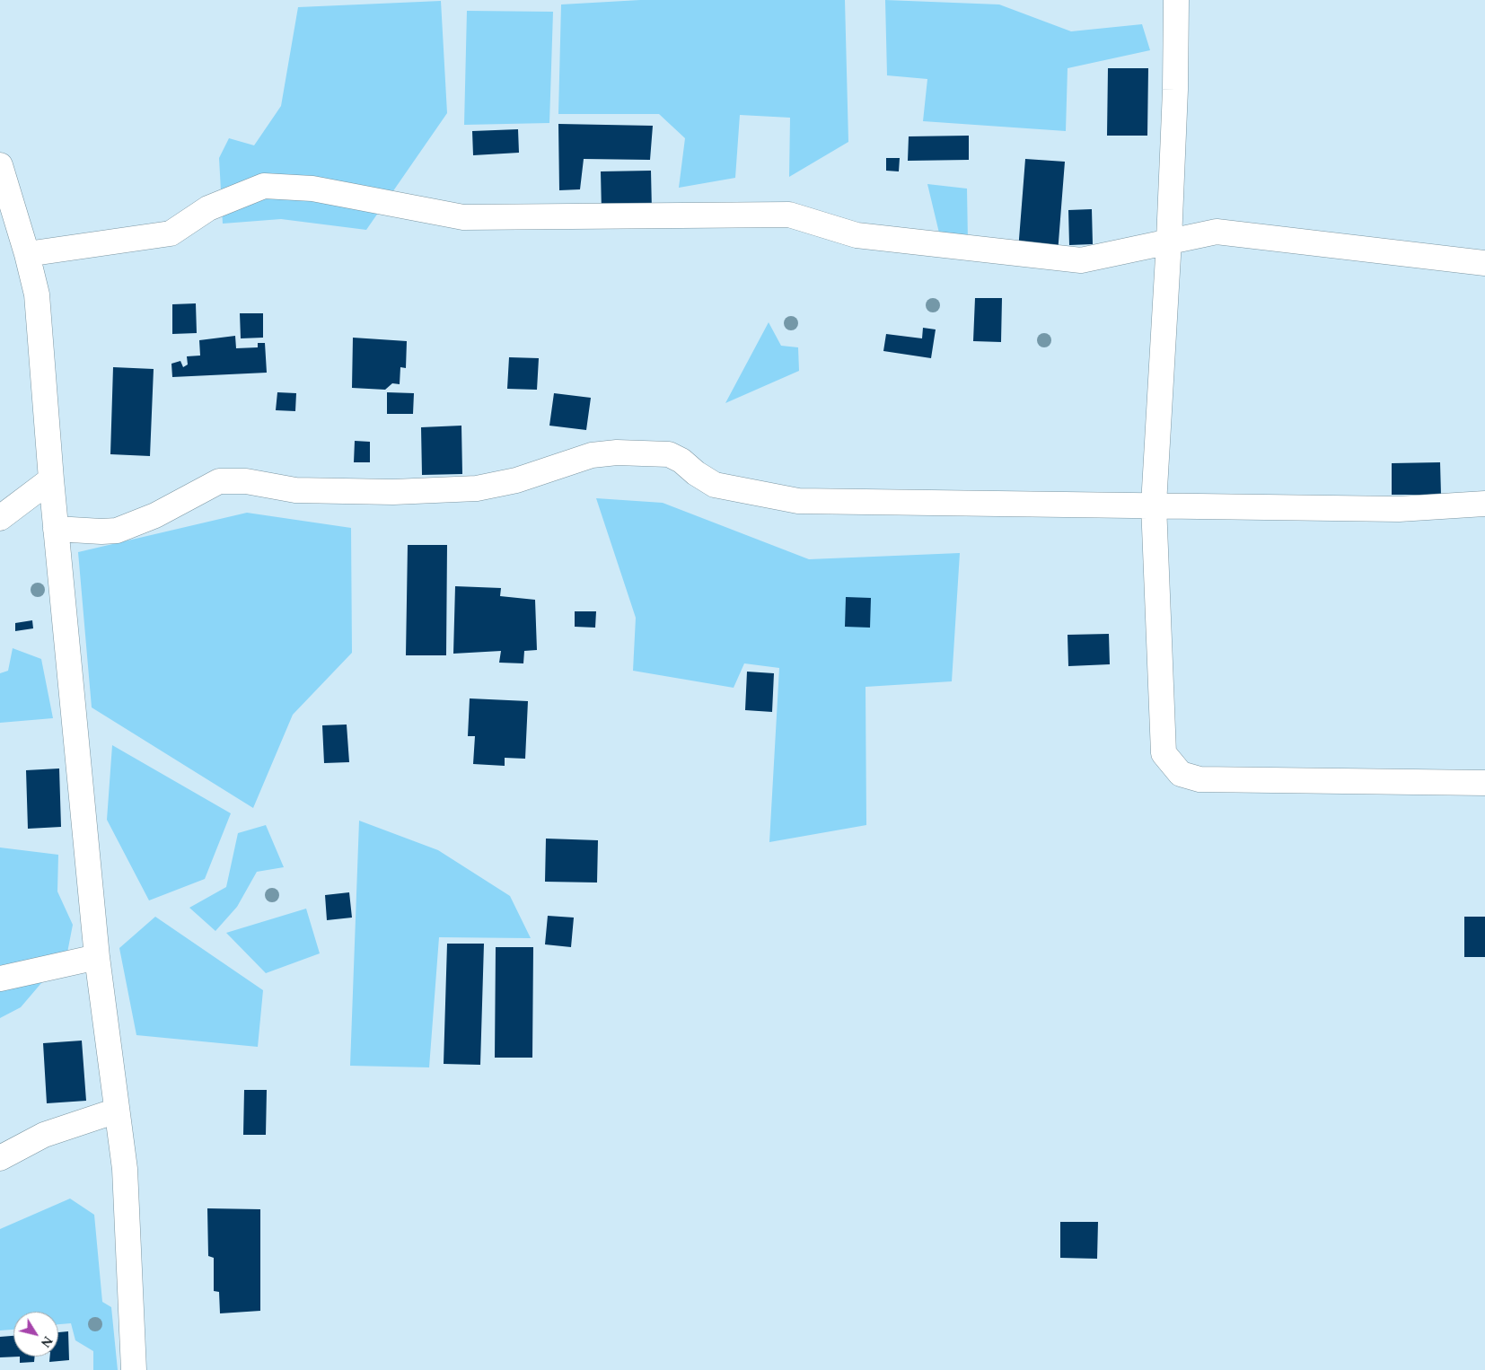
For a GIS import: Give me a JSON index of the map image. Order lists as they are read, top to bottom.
{
  "north": "bottom right"
}
